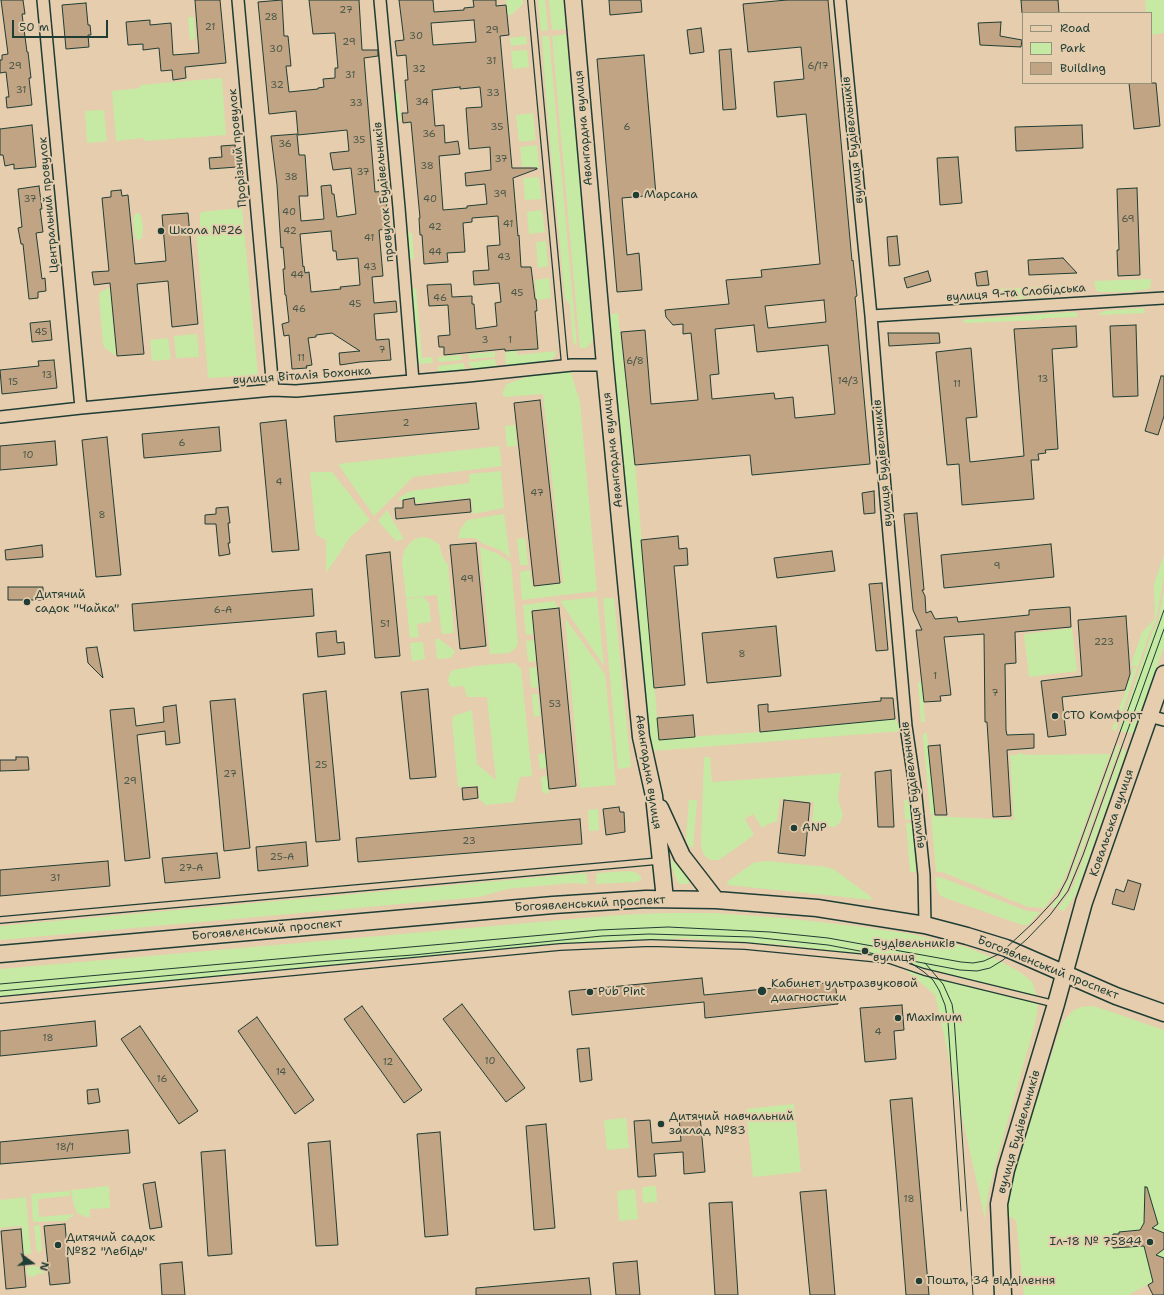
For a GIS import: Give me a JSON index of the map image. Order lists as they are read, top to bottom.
{
  "streets": {
    "street": [
      "Авангардна вулиця",
      "вулиця Будівельників",
      "Прорізний провулок",
      "провулок Будівельників",
      "Центральний провулок",
      "вулиця 9-та Слобідська",
      "вулиця Віталія Бохонка",
      "Ковальська вулиця",
      "Богоявленський проспект"
    ]
  },
  "crossings": [
    ["Авангардна вулиця", "вулиця Віталія Бохонка"],
    ["Авангардна вулиця", "Богоявленський проспект"],
    ["вулиця Будівельників", "вулиця 9-та Слобідська"],
    ["вулиця Будівельників", "Ковальська вулиця"],
    ["вулиця Будівельників", "Богоявленський проспект"],
    ["Прорізний провулок", "вулиця Віталія Бохонка"],
    ["провулок Будівельників", "вулиця Віталія Бохонка"],
    ["Центральний провулок", "вулиця Віталія Бохонка"],
    ["Ковальська вулиця", "Богоявленський проспект"]
  ],
  "places": [
    "Марсана",
    "Школа №26",
    "Дитячий садок \"Чайка\"",
    "СТО Комфорт",
    "ANP",
    "Будівельників вулиця",
    "Кабинет ультразвуковой диагностики",
    "Pub Pint",
    "Maximum",
    "Дитячий навчальний заклад №83",
    "Іл-18 № 75844",
    "Дитячий садок №82 \"Лебідь\"",
    "Пошта, 34 відділення"
  ],
  "house_numbers": [
    "27",
    "28",
    "21",
    "29",
    "30",
    "29",
    "30",
    "31",
    "29",
    "6/17",
    "32",
    "31",
    "32",
    "31",
    "33",
    "34",
    "33",
    "35",
    "6",
    "36",
    "35",
    "36",
    "37",
    "38",
    "37",
    "38",
    "39",
    "37",
    "40",
    "40",
    "69",
    "41",
    "42",
    "42",
    "41",
    "44",
    "43",
    "43",
    "44",
    "45",
    "46",
    "45",
    "46",
    "45",
    "3",
    "1",
    "7",
    "11",
    "6/8",
    "13",
    "13",
    "14/3",
    "15",
    "11",
    "2",
    "6",
    "10",
    "4",
    "47",
    "8",
    "9",
    "49",
    "6-А",
    "51",
    "223",
    "8",
    "1",
    "7",
    "53",
    "25",
    "27",
    "29",
    "23",
    "25-А",
    "27-А",
    "31",
    "4",
    "18",
    "10",
    "12",
    "14",
    "16",
    "18/1",
    "18"
  ],
  "legend": ["Road", "Park", "Building"],
  "scale_bar": "50 m",
  "north": "right"
}
